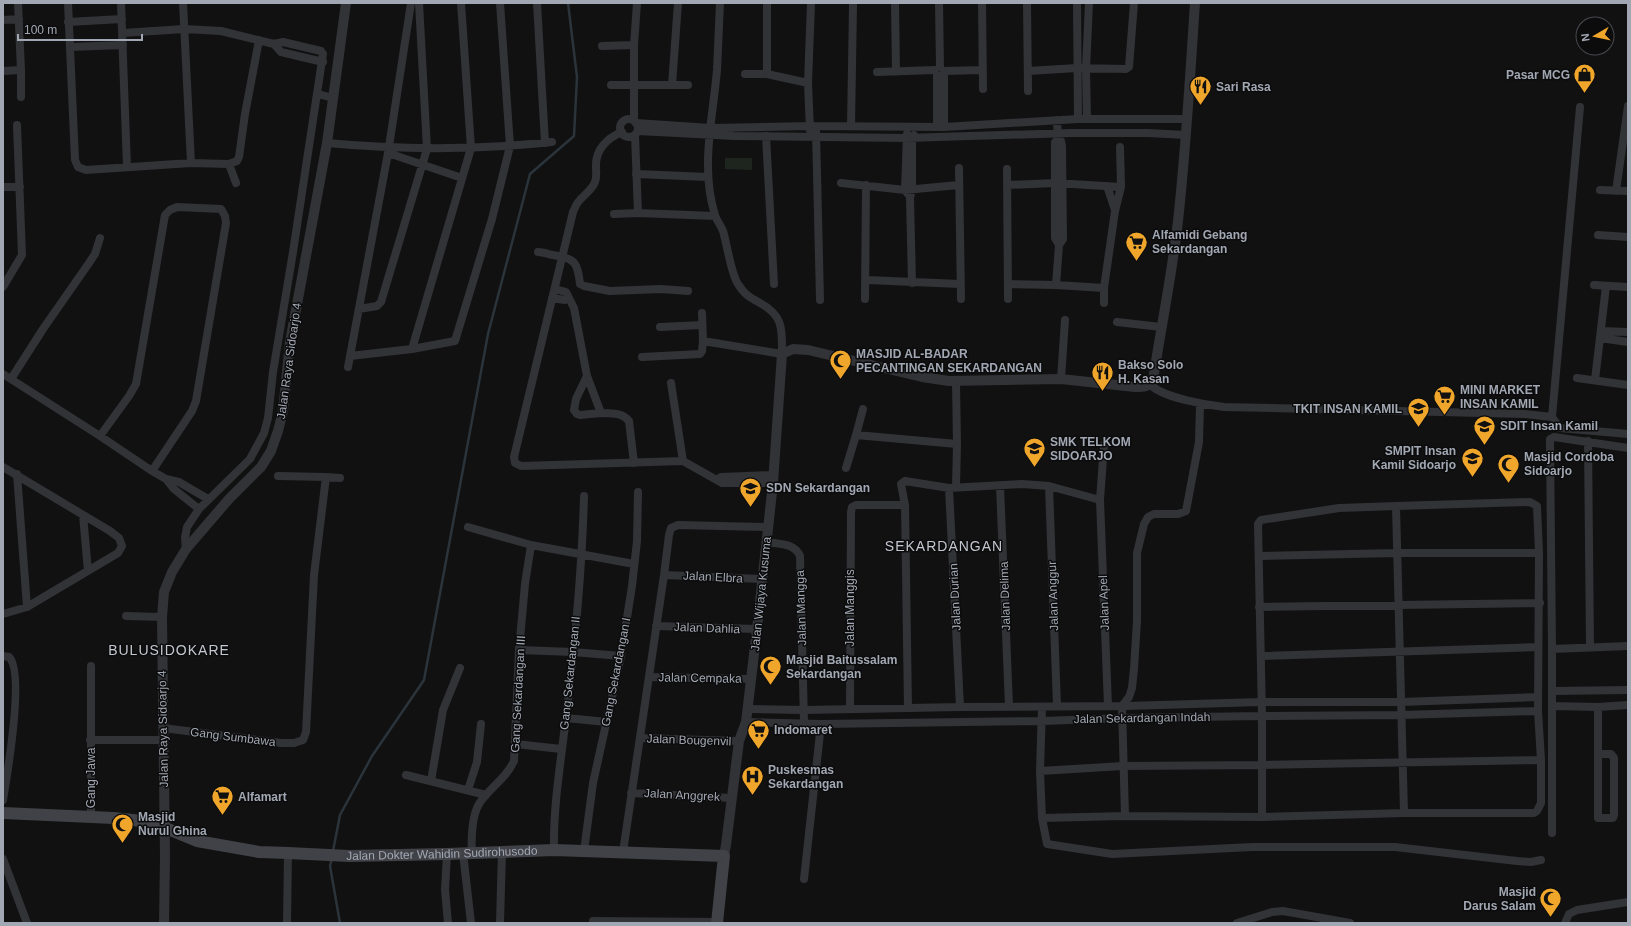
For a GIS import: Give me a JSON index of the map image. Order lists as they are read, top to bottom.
{
  "streets": {
    "main road": ["Jalan Dokter Wahidin Sudirohusodo"],
    "street": [
      "Jalan Raya Sidoarjo 4",
      "Jalan Elbra",
      "Jalan Wijaya Kusuma",
      "Jalan Delima",
      "Jalan Anggur",
      "Jalan Durian",
      "Jalan Apel",
      "Jalan Mangga",
      "Jalan Manggis",
      "Jalan Dahlia",
      "Gang Sekardangan I",
      "Gang Sekardangan II",
      "Jalan Cempaka",
      "Gang Sekardangan III",
      "Jalan Sekardangan Indah",
      "Gang Sumbawa",
      "Jalan Bougenvil",
      "Gang Jawa",
      "Jalan Anggrek"
    ]
  },
  "crossings": [
    ["Jalan Raya Sidoarjo 4", "Gang Sumbawa"],
    ["Jalan Raya Sidoarjo 4", "Gang Jawa"],
    ["Jalan Raya Sidoarjo 4", "Jalan Dokter Wahidin Sudirohusodo"],
    ["Jalan Elbra", "Jalan Wijaya Kusuma"],
    ["Jalan Wijaya Kusuma", "Jalan Mangga"],
    ["Jalan Wijaya Kusuma", "Jalan Dahlia"],
    ["Jalan Wijaya Kusuma", "Jalan Cempaka"],
    ["Jalan Wijaya Kusuma", "Jalan Sekardangan Indah"],
    ["Jalan Wijaya Kusuma", "Jalan Bougenvil"],
    ["Jalan Wijaya Kusuma", "Jalan Anggrek"],
    ["Jalan Wijaya Kusuma", "Jalan Dokter Wahidin Sudirohusodo"],
    ["Jalan Delima", "Jalan Sekardangan Indah"],
    ["Jalan Anggur", "Jalan Sekardangan Indah"],
    ["Jalan Durian", "Jalan Sekardangan Indah"],
    ["Jalan Apel", "Jalan Sekardangan Indah"],
    ["Jalan Mangga", "Jalan Sekardangan Indah"],
    ["Jalan Manggis", "Jalan Sekardangan Indah"],
    ["Gang Sekardangan I", "Jalan Dokter Wahidin Sudirohusodo"],
    ["Gang Sekardangan II", "Jalan Dokter Wahidin Sudirohusodo"],
    ["Gang Sekardangan III", "Jalan Dokter Wahidin Sudirohusodo"],
    ["Gang Jawa", "Jalan Dokter Wahidin Sudirohusodo"]
  ],
  "districts": ["SEKARDANGAN", "BULUSIDOKARE"],
  "places": {
    "shop": ["Pasar MCG"],
    "restaurant": ["Sari Rasa", "Bakso Solo H. Kasan"],
    "supermarket": [
      "Alfamidi Gebang Sekardangan",
      "MINI MARKET INSAN KAMIL",
      "Indomaret",
      "Alfamart"
    ],
    "mosque": [
      "MASJID AL-BADAR PECANTINGAN SEKARDANGAN",
      "Masjid Cordoba Sidoarjo",
      "Masjid Baitussalam Sekardangan",
      "Masjid Nurul Ghina",
      "Masjid Darus Salam"
    ],
    "school or university": [
      "TKIT INSAN KAMIL",
      "SDIT Insan Kamil",
      "SMK TELKOM SIDOARJO",
      "SMPIT Insan Kamil Sidoarjo",
      "SDN Sekardangan"
    ],
    "hospital": ["Puskesmas Sekardangan"]
  },
  "scale_bar": "100 m",
  "north": "left"
}
